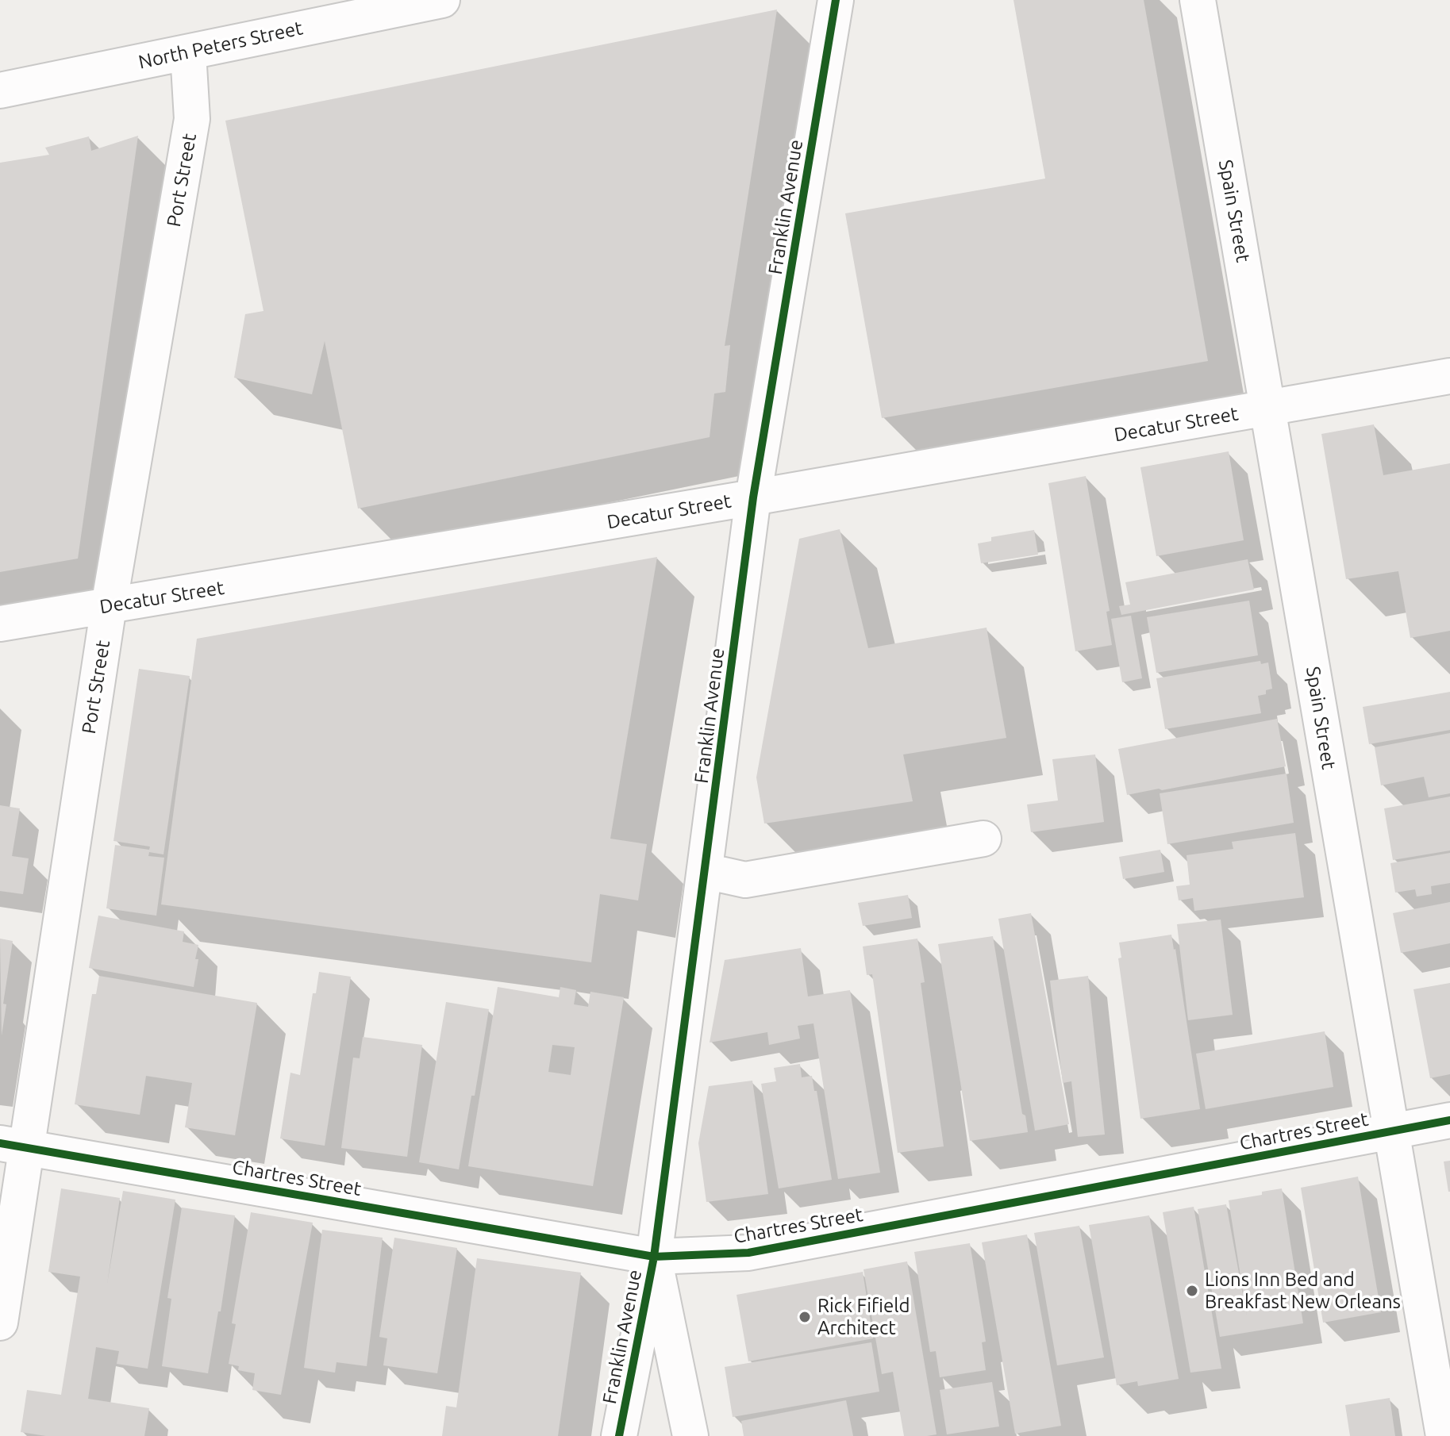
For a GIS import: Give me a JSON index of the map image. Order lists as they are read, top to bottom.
{
  "streets": {
    "street": [
      "North Peters Street",
      "Port Street",
      "Franklin Avenue",
      "Spain Street",
      "Decatur Street",
      "Chartres Street"
    ]
  },
  "crossings": [
    ["North Peters Street", "Port Street"],
    ["Port Street", "Decatur Street"],
    ["Port Street", "Chartres Street"],
    ["Franklin Avenue", "Decatur Street"],
    ["Franklin Avenue", "Chartres Street"],
    ["Spain Street", "Decatur Street"],
    ["Spain Street", "Chartres Street"]
  ],
  "places": ["Lions Inn Bed and Breakfast New Orleans", "Rick Fifield Architect"]
}
